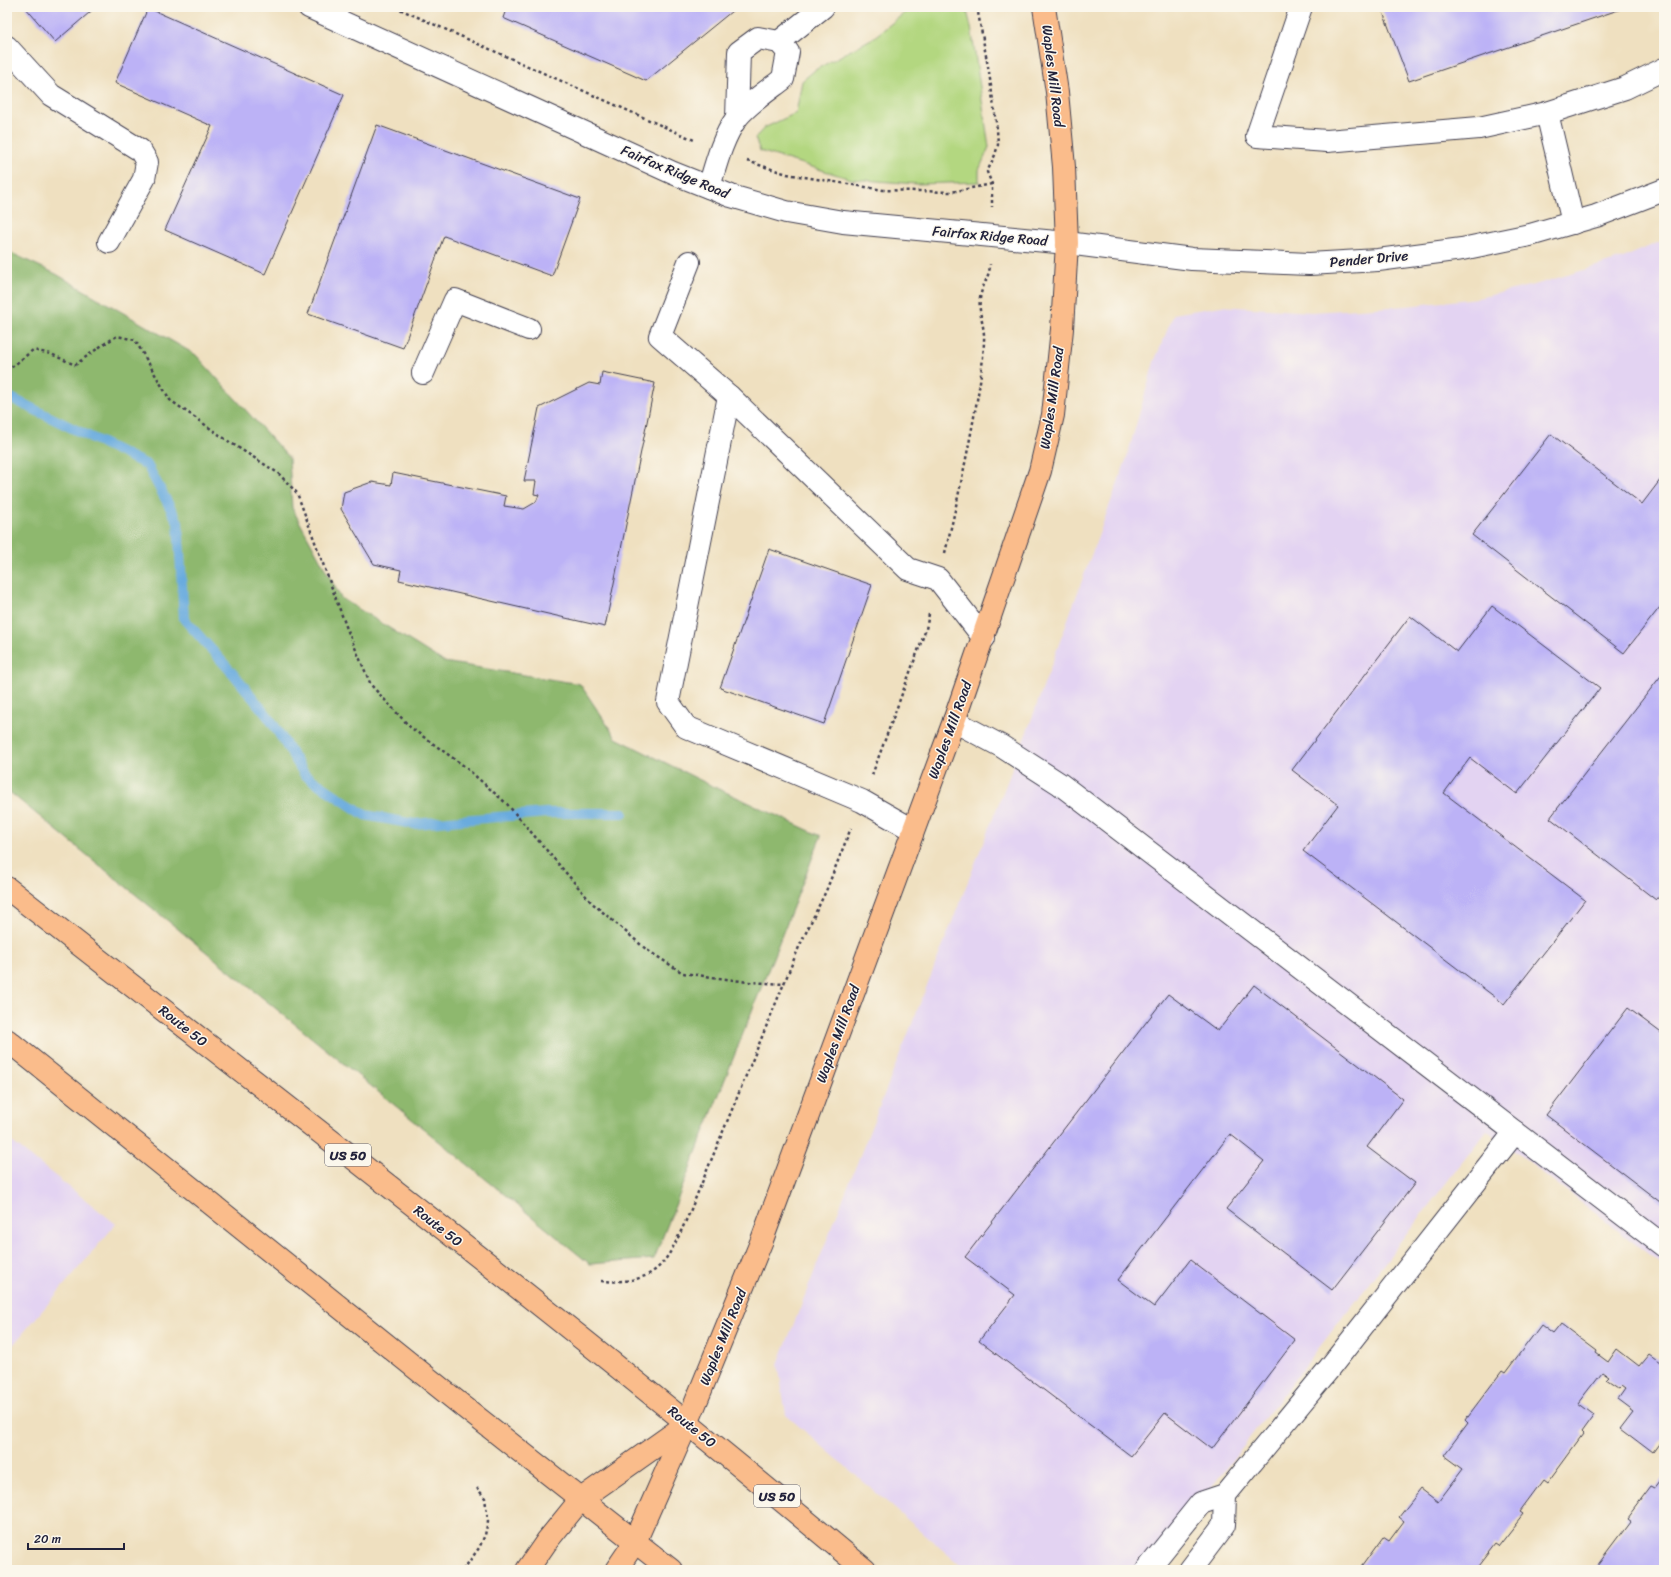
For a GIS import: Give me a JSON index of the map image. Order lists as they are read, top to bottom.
{
  "streets": {
    "main road": ["Waples Mill Road", "Route 50", "US 50"],
    "street": ["Fairfax Ridge Road", "Pender Drive"]
  },
  "crossings": [
    ["Waples Mill Road", "Fairfax Ridge Road"],
    ["Waples Mill Road", "Pender Drive"],
    ["Waples Mill Road", "Route 50"],
    ["Fairfax Ridge Road", "Pender Drive"]
  ],
  "scale_bar": "20 m"
}
